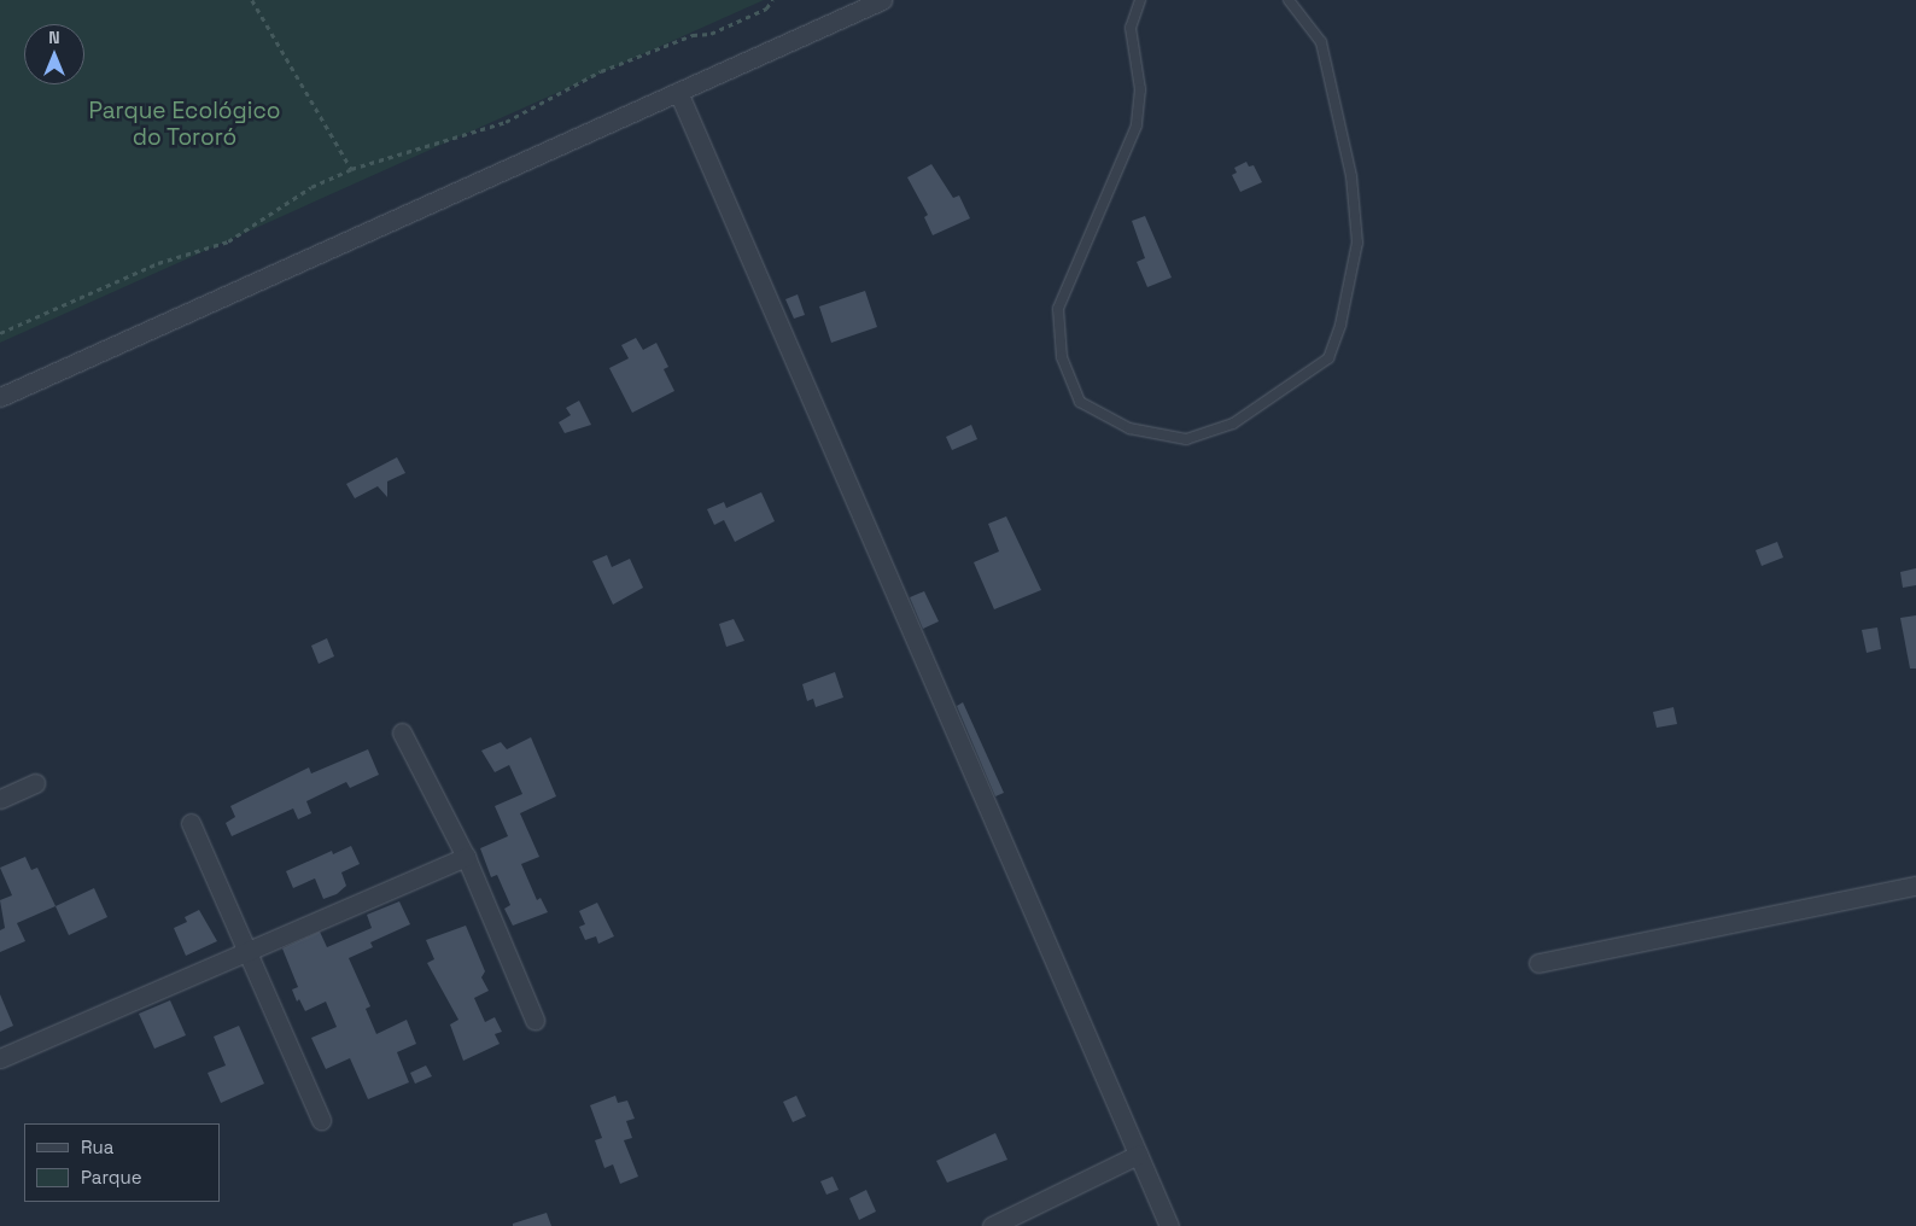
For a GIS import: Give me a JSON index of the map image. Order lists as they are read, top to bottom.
{
  "parks": ["Parque Ecológico do Tororó"],
  "legend": ["Rua", "Parque"],
  "north": "top"
}
